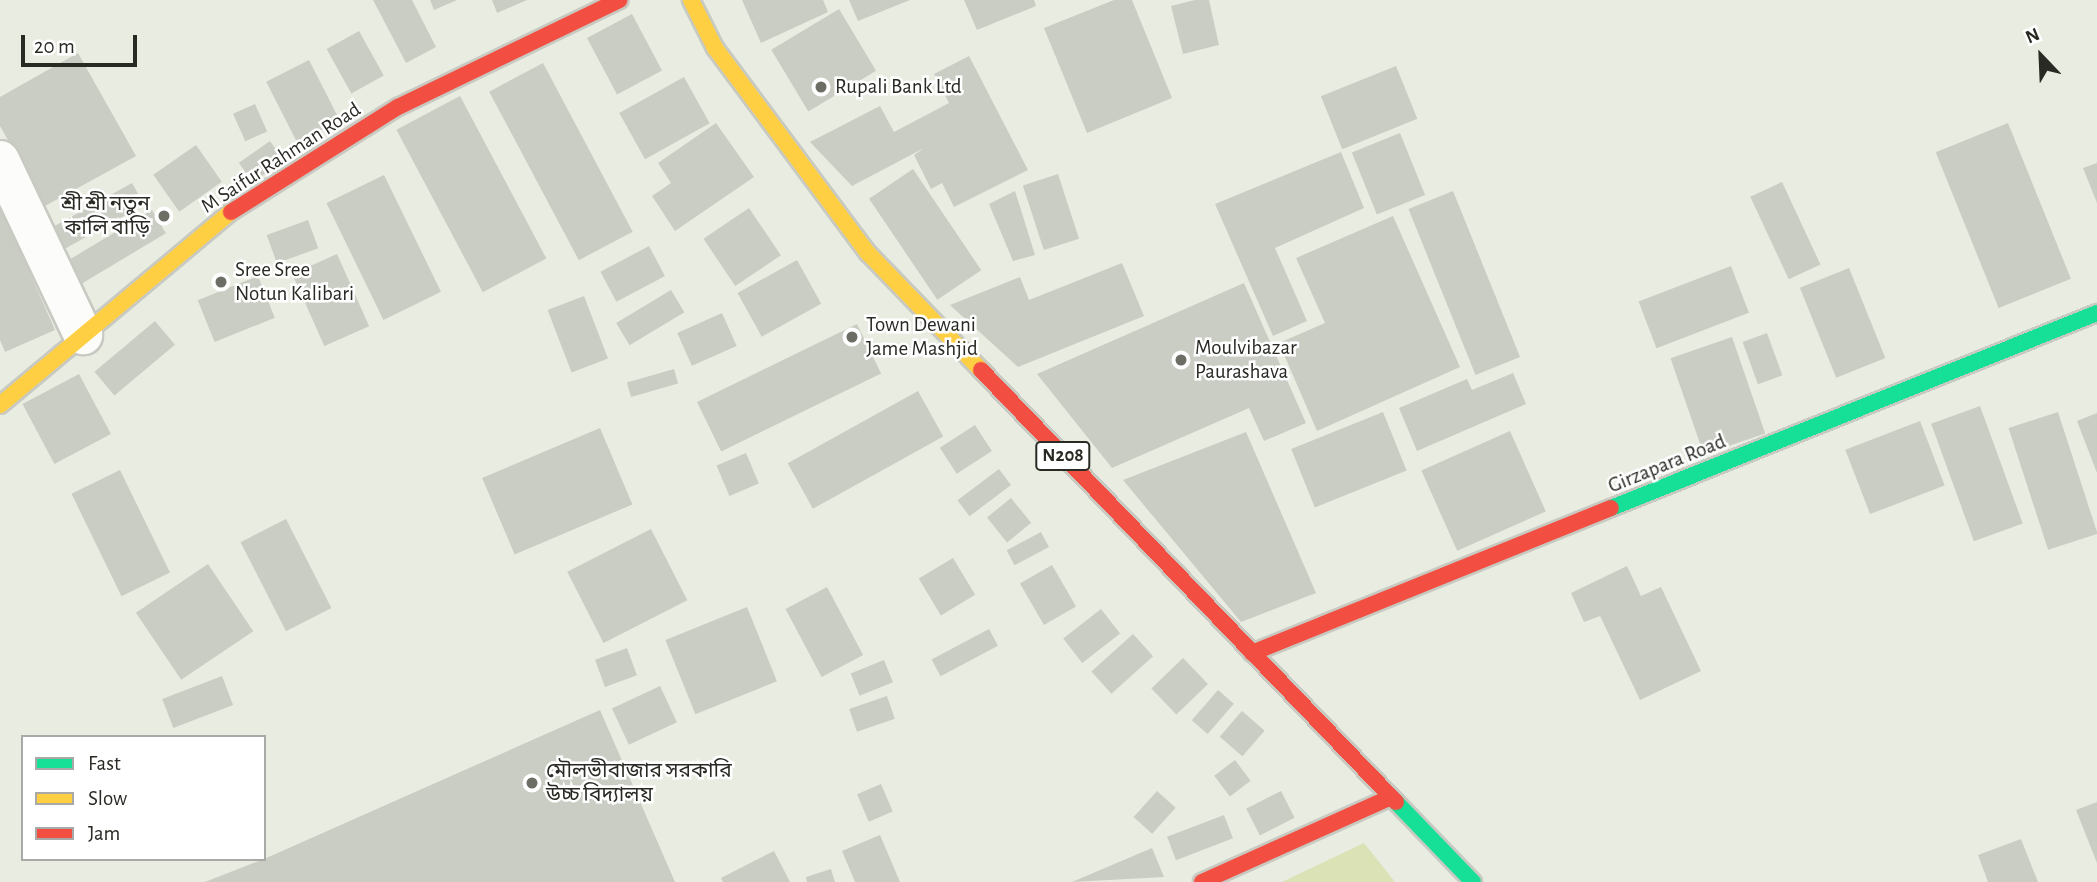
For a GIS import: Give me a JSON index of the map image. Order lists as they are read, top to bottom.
{
  "streets": {
    "main road": ["M Saifur Rahman Road", "N208", "Girzapara Road"]
  },
  "crossings": [
    ["N208", "Girzapara Road"]
  ],
  "places": [
    "Rupali Bank Ltd",
    "শ্রী শ্রী নতুন কালি বাড়ি",
    "Sree Sree Notun Kalibari",
    "Town Dewani Jame Mashjid",
    "Moulvibazar Paurashava",
    "মৌলভীবাজার সরকারি উচ্চ বিদ্যালয়"
  ],
  "legend": ["Fast", "Slow", "Jam"],
  "scale_bar": "20 m",
  "north": "top left"
}
